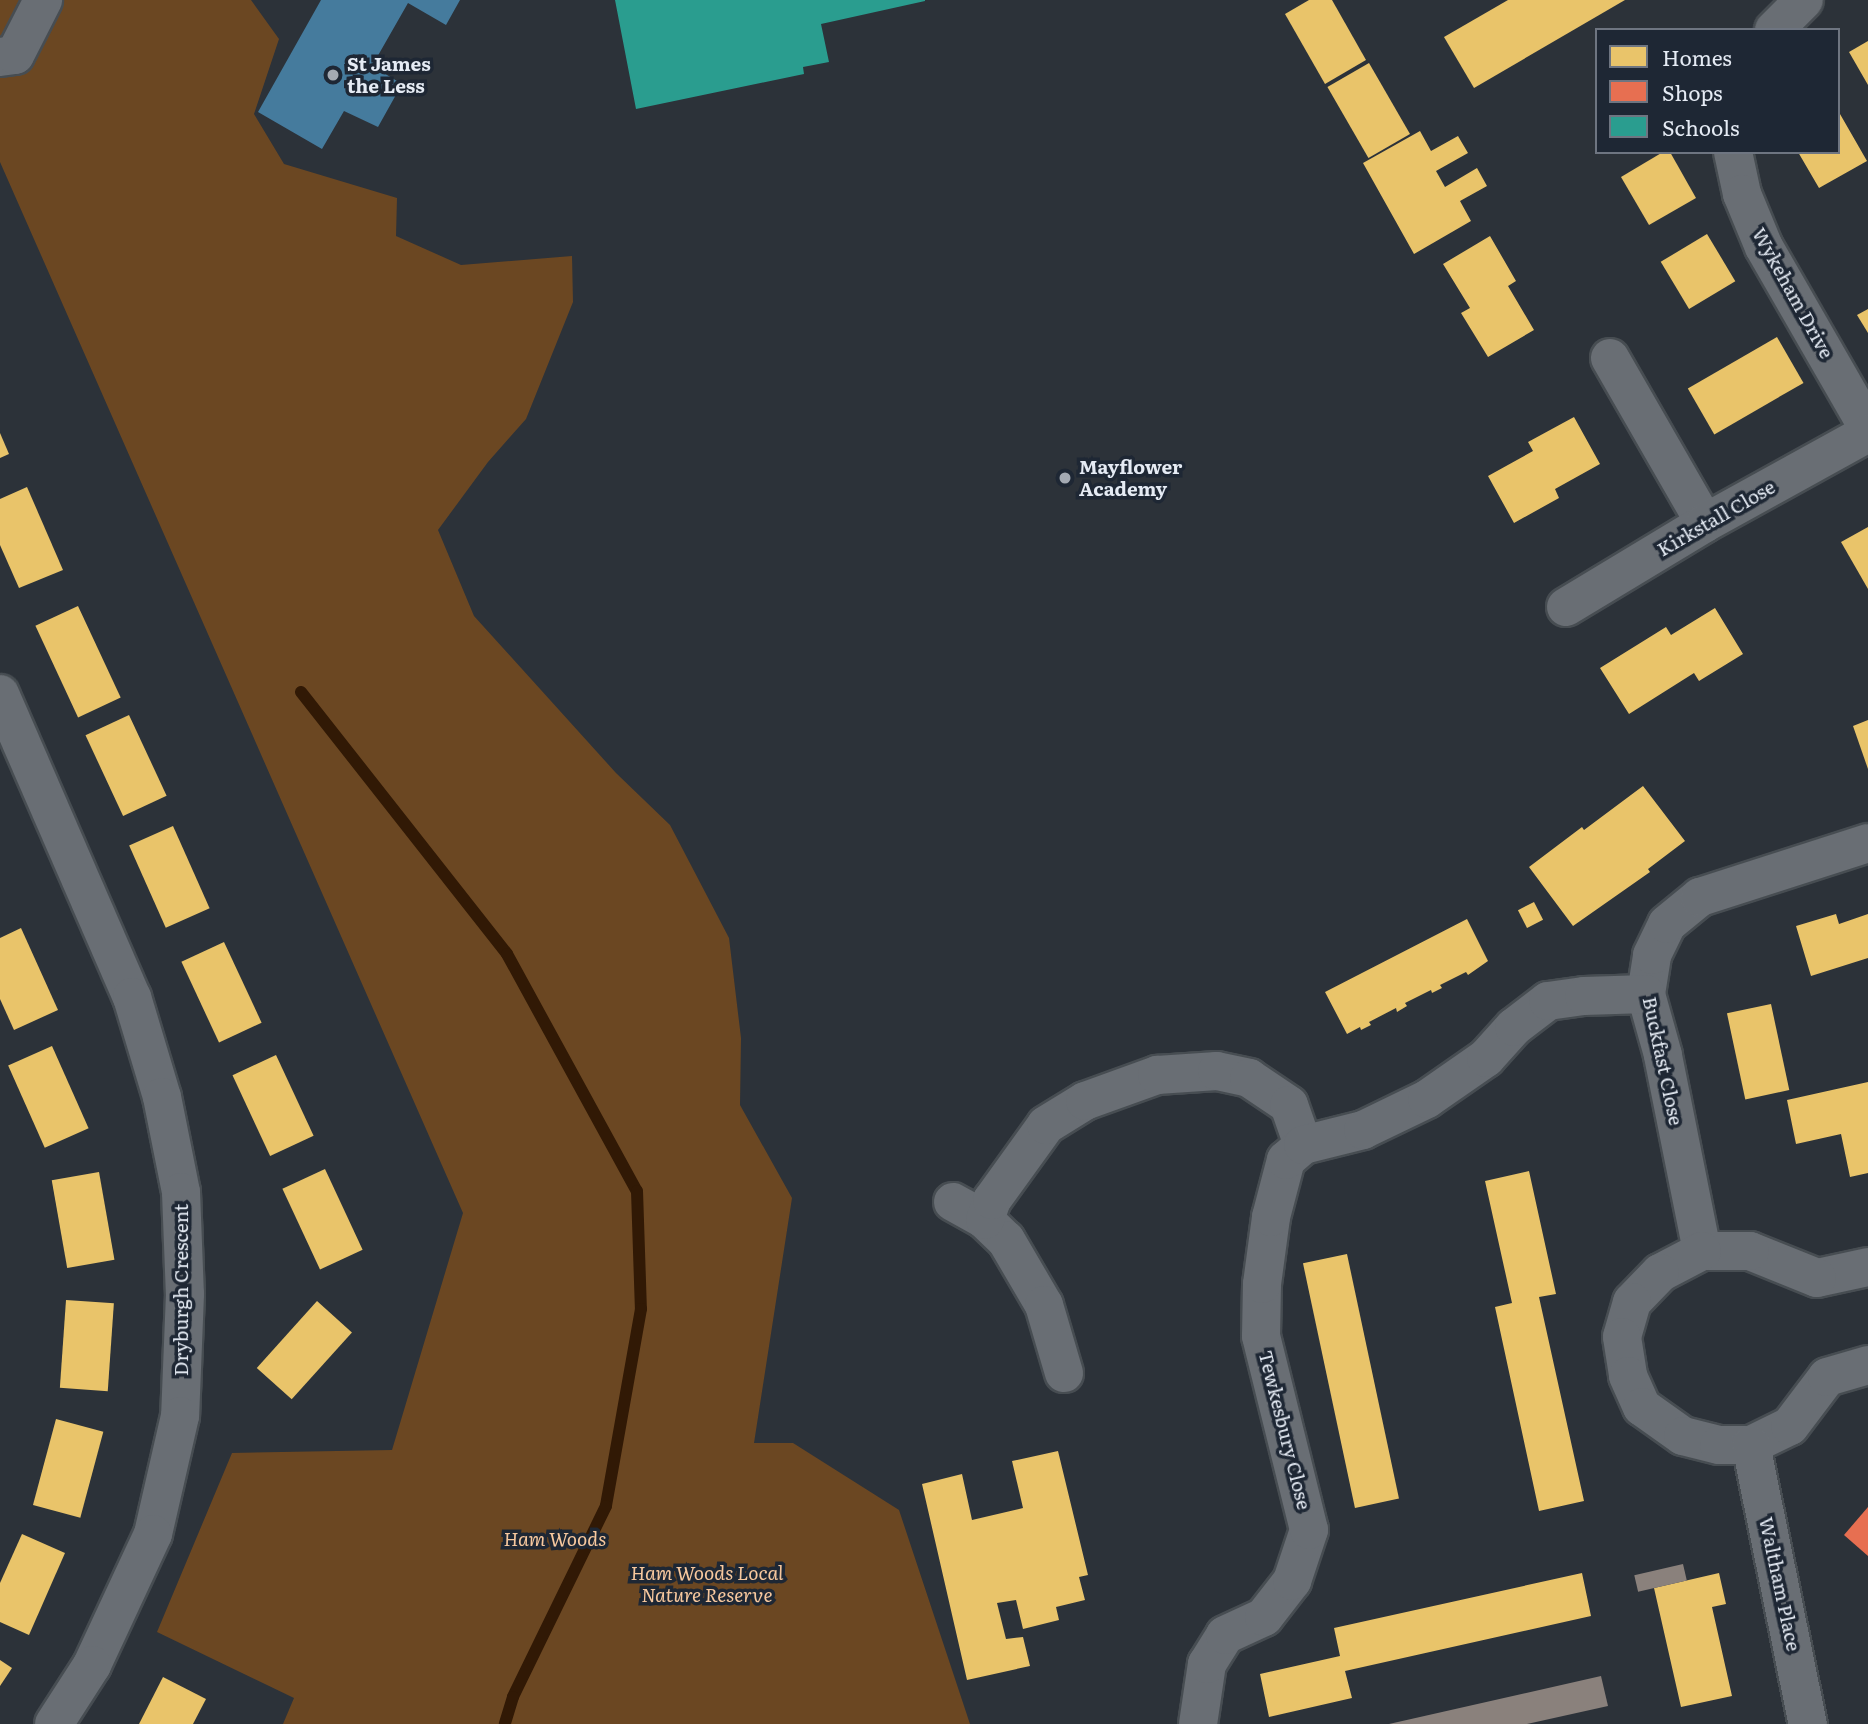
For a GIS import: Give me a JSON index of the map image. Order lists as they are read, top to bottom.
{
  "streets": {
    "street": [
      "Wykeham Drive",
      "Kirkstall Close",
      "Buckfast Close",
      "Dryburgh Crescent",
      "Tewkesbury Close",
      "Waltham Place"
    ]
  },
  "parks": ["Ham Woods", "Ham Woods Local Nature Reserve"],
  "places": ["St James the Less", "Mayflower Academy"],
  "legend": ["Homes", "Shops", "Schools"]
}
